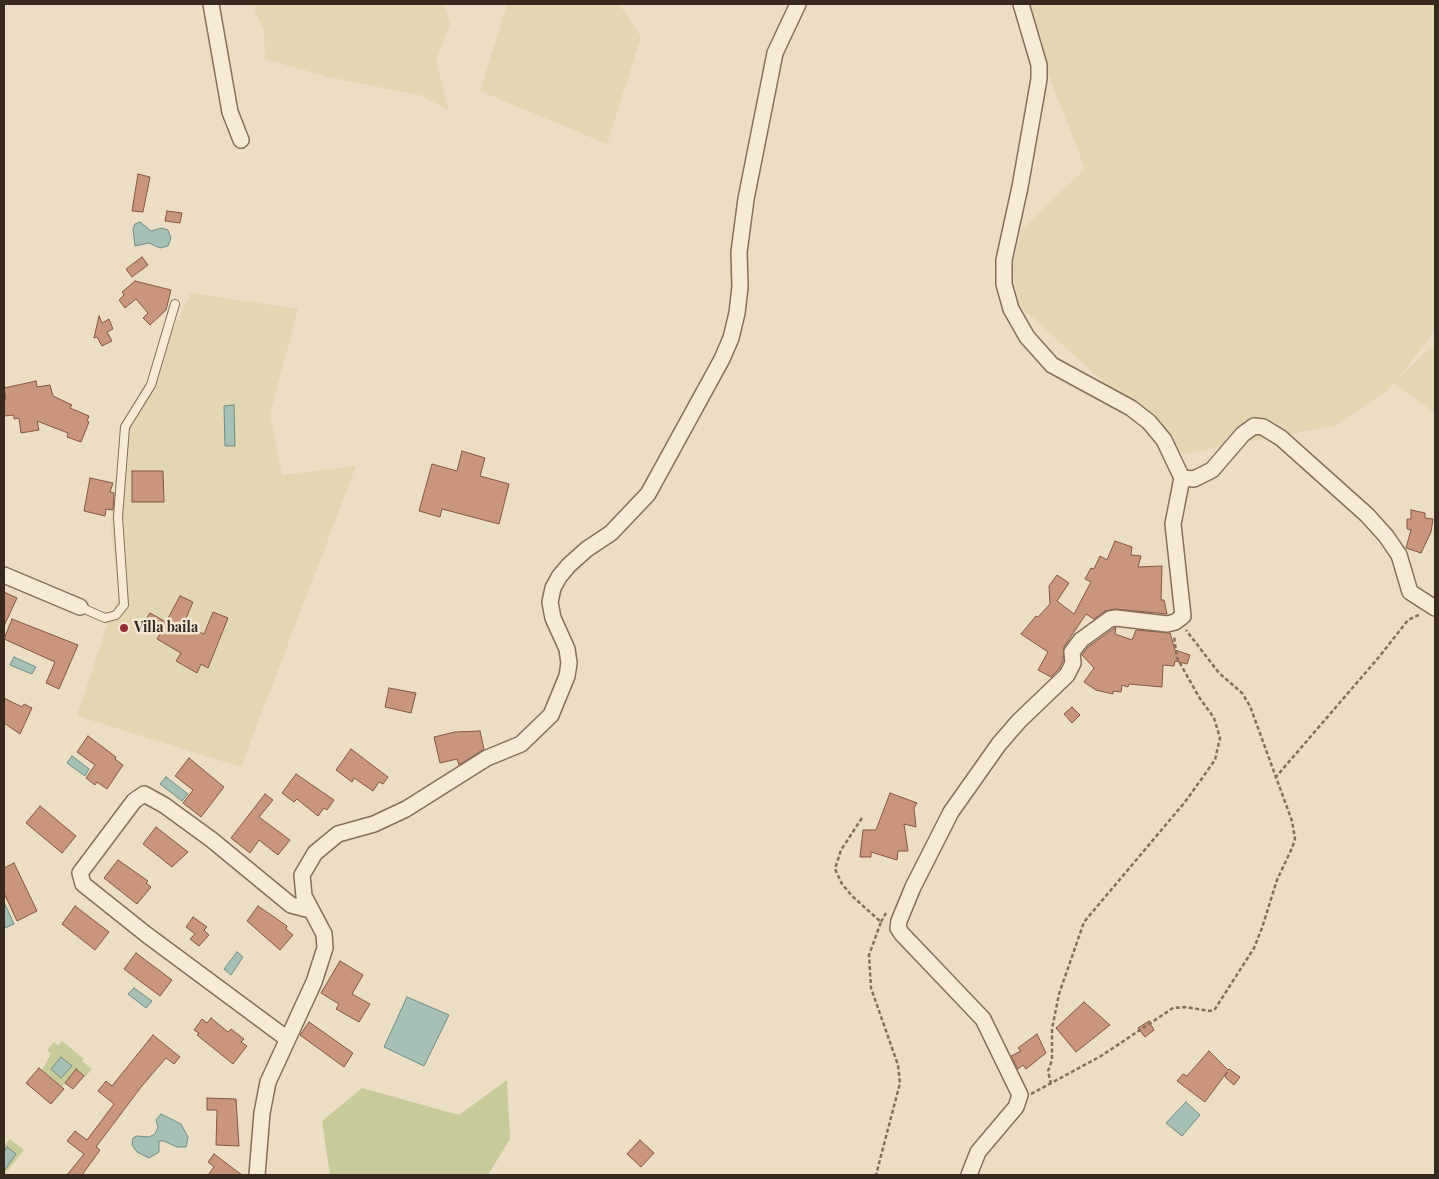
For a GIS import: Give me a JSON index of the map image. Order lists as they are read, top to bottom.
{
  "places": ["Villa baila"]
}
